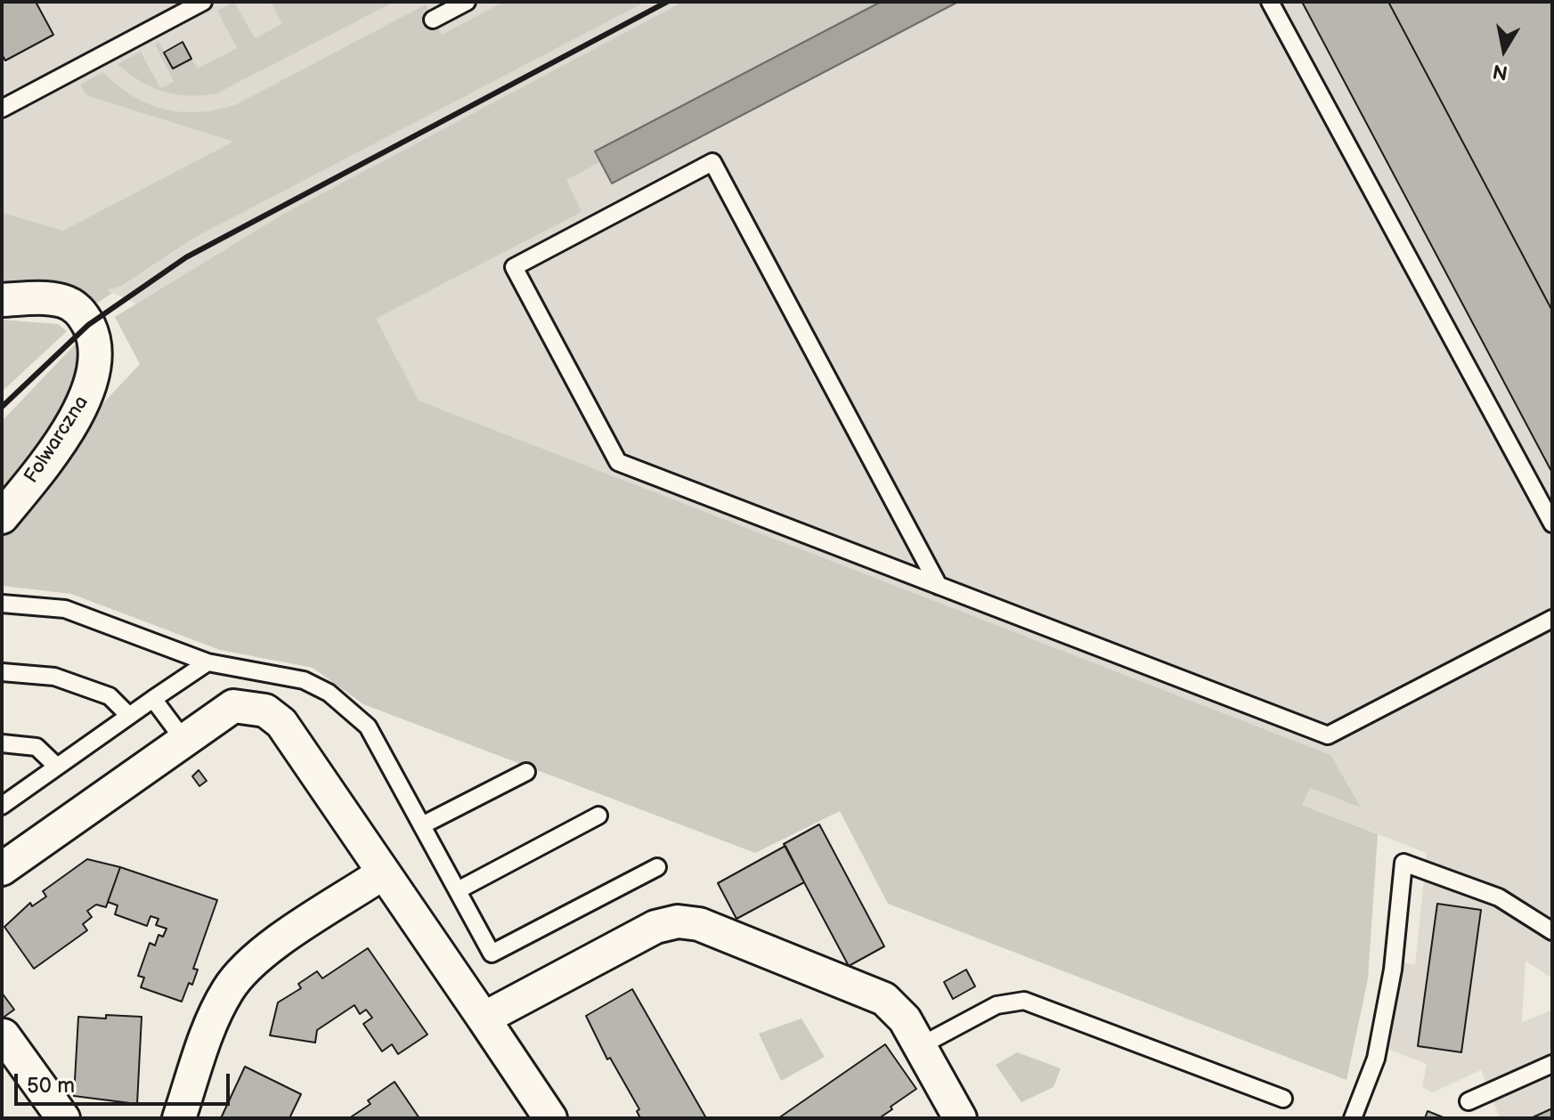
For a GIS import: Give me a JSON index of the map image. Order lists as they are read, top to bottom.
{
  "streets": {
    "street": ["Folwarczna"]
  },
  "scale_bar": "50 m",
  "north": "bottom"
}
